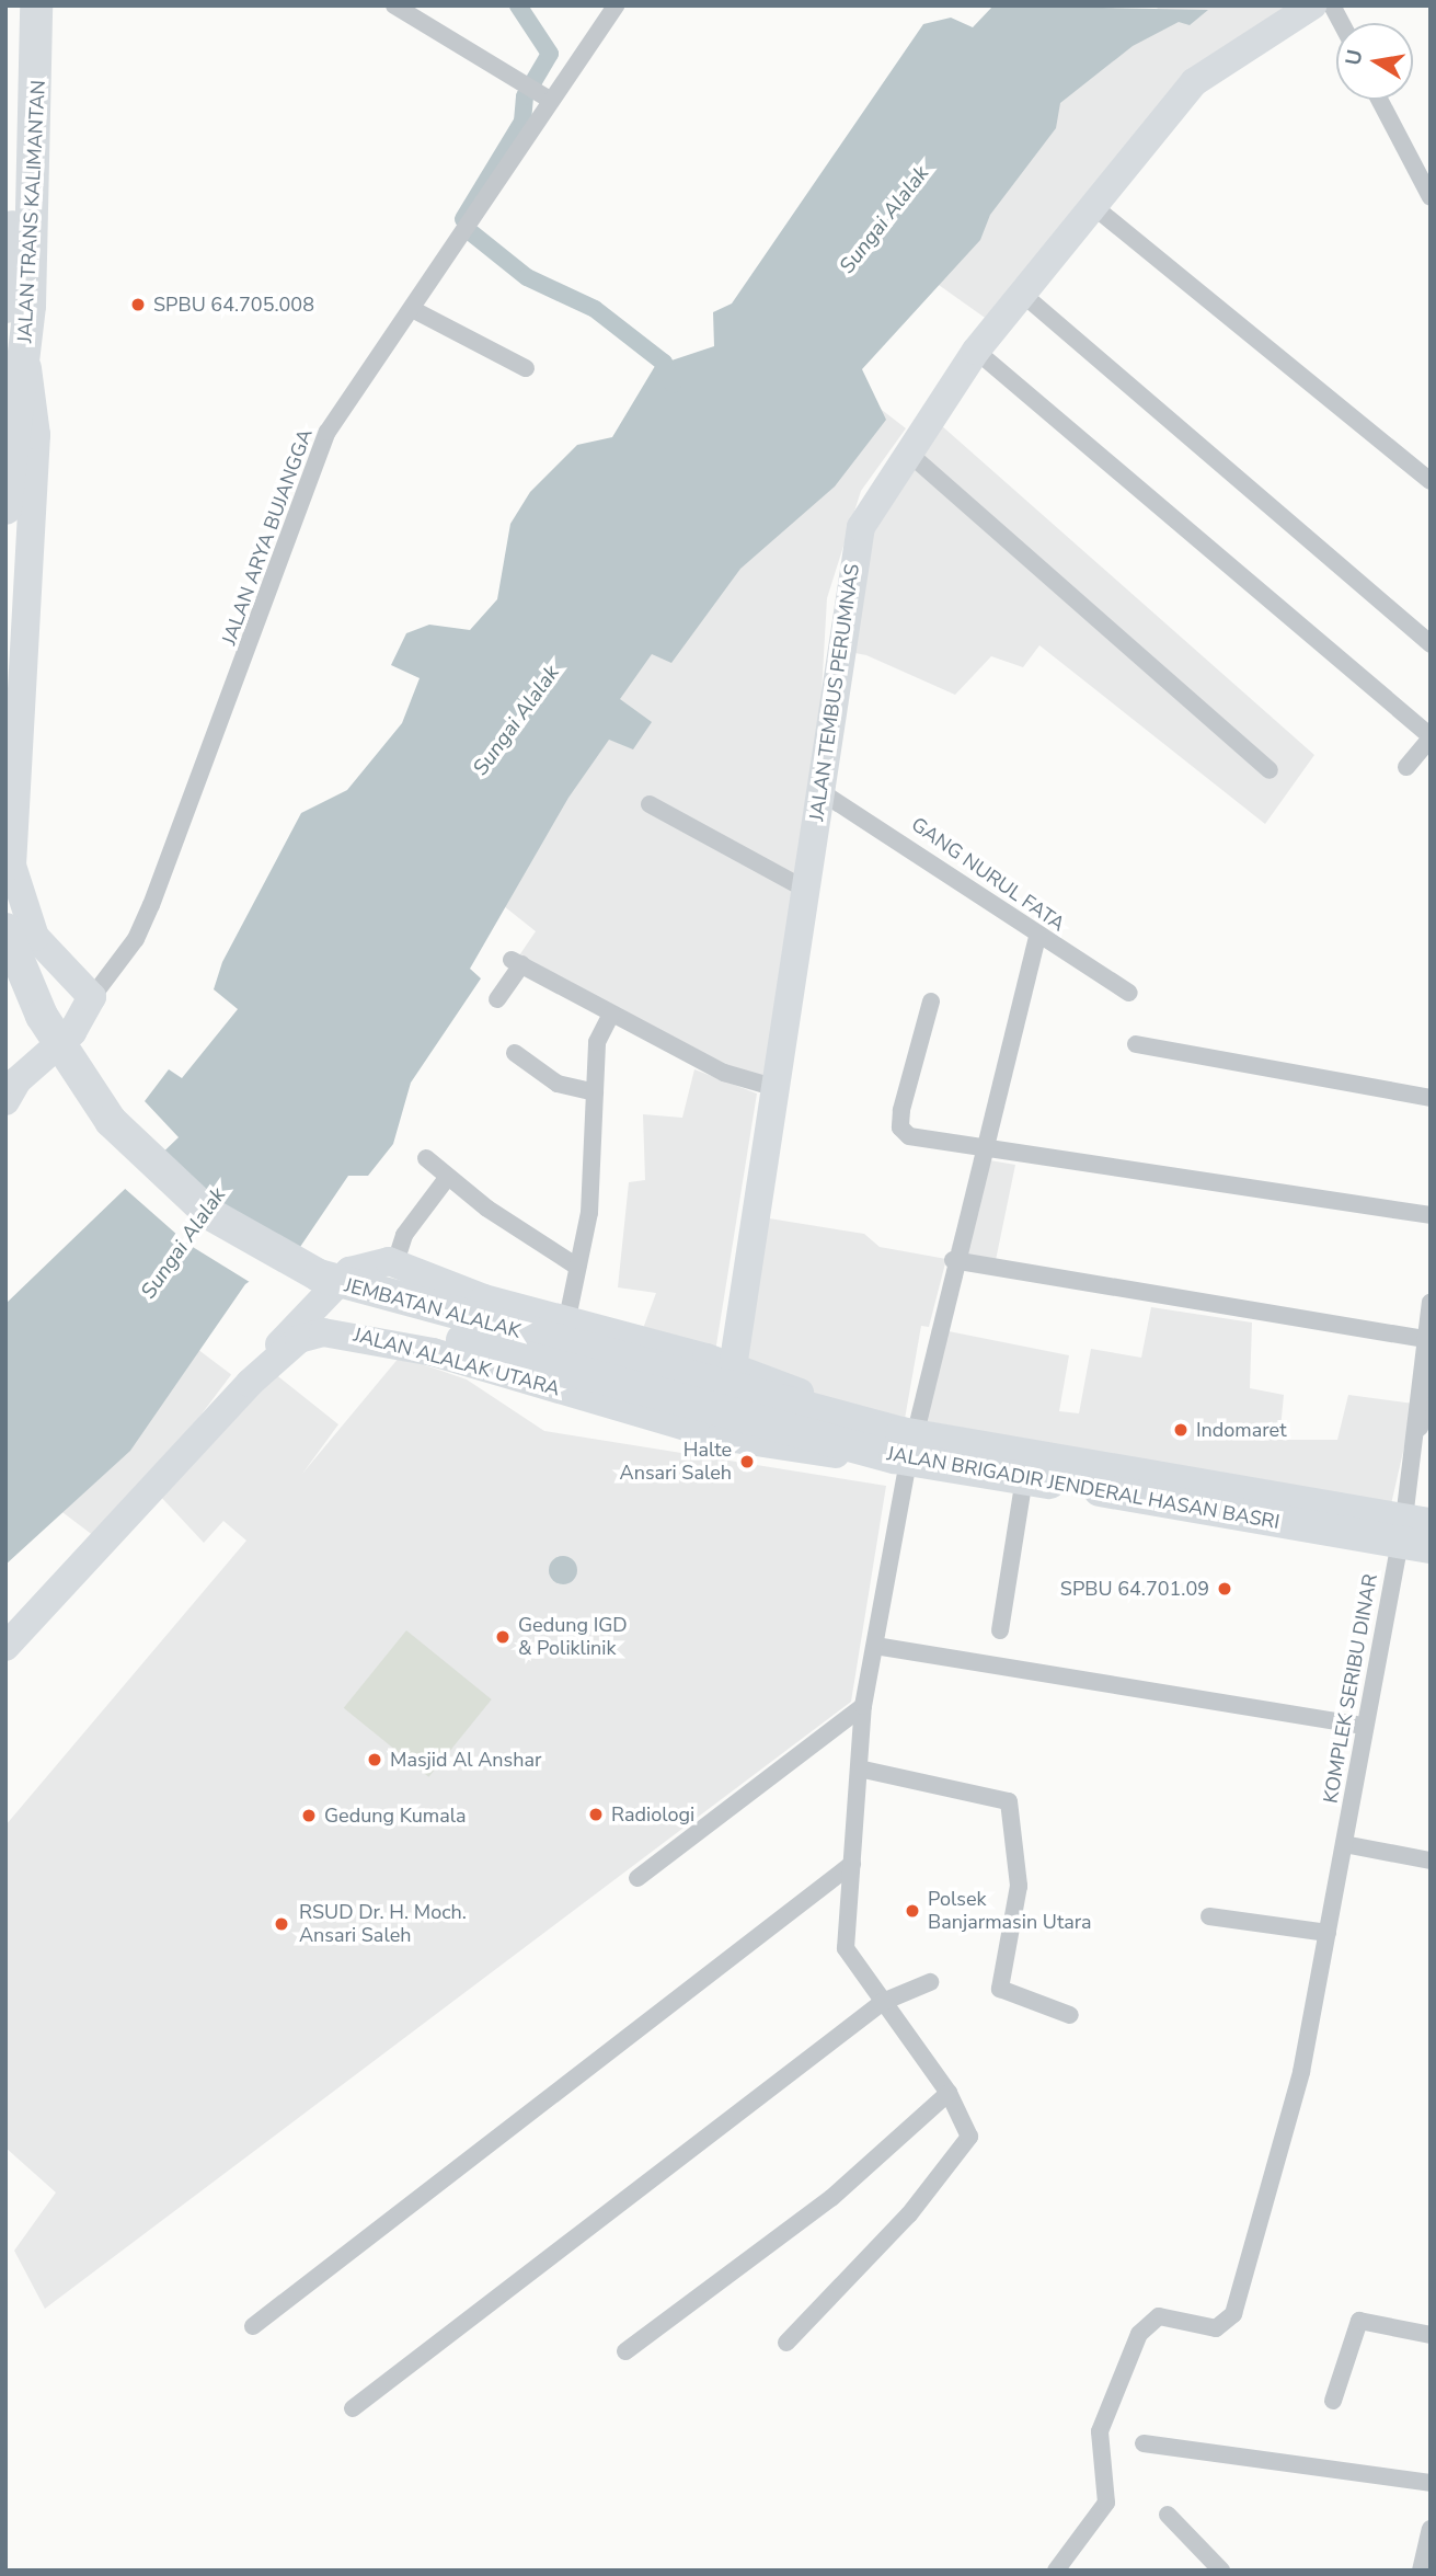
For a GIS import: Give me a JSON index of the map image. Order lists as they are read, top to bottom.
{
  "streets": {
    "highway": ["JALAN TRANS KALIMANTAN", "JEMBATAN ALALAK", "JALAN BRIGADIR JENDERAL HASAN BASRI"],
    "main road": ["JALAN TEMBUS PERUMNAS", "JALAN ALALAK UTARA"],
    "street": ["JALAN ARYA BUJANGGA", "GANG NURUL FATA", "KOMPLEK SERIBU DINAR"]
  },
  "crossings": [
    ["JALAN TEMBUS PERUMNAS", "GANG NURUL FATA"],
    ["JALAN TEMBUS PERUMNAS", "JEMBATAN ALALAK"],
    ["JALAN TEMBUS PERUMNAS", "JALAN BRIGADIR JENDERAL HASAN BASRI"],
    ["JEMBATAN ALALAK", "JALAN BRIGADIR JENDERAL HASAN BASRI"],
    ["JALAN ALALAK UTARA", "JALAN BRIGADIR JENDERAL HASAN BASRI"],
    ["JALAN BRIGADIR JENDERAL HASAN BASRI", "KOMPLEK SERIBU DINAR"]
  ],
  "water": ["Sungai Alalak"],
  "places": [
    "SPBU 64.705.008",
    "Indomaret",
    "Halte Ansari Saleh",
    "SPBU 64.701.09",
    "Gedung IGD & Poliklinik",
    "Masjid Al Anshar",
    "Radiologi",
    "Gedung Kumala",
    "Polsek Banjarmasin Utara",
    "RSUD Dr. H. Moch. Ansari Saleh"
  ],
  "north": "left"
}
